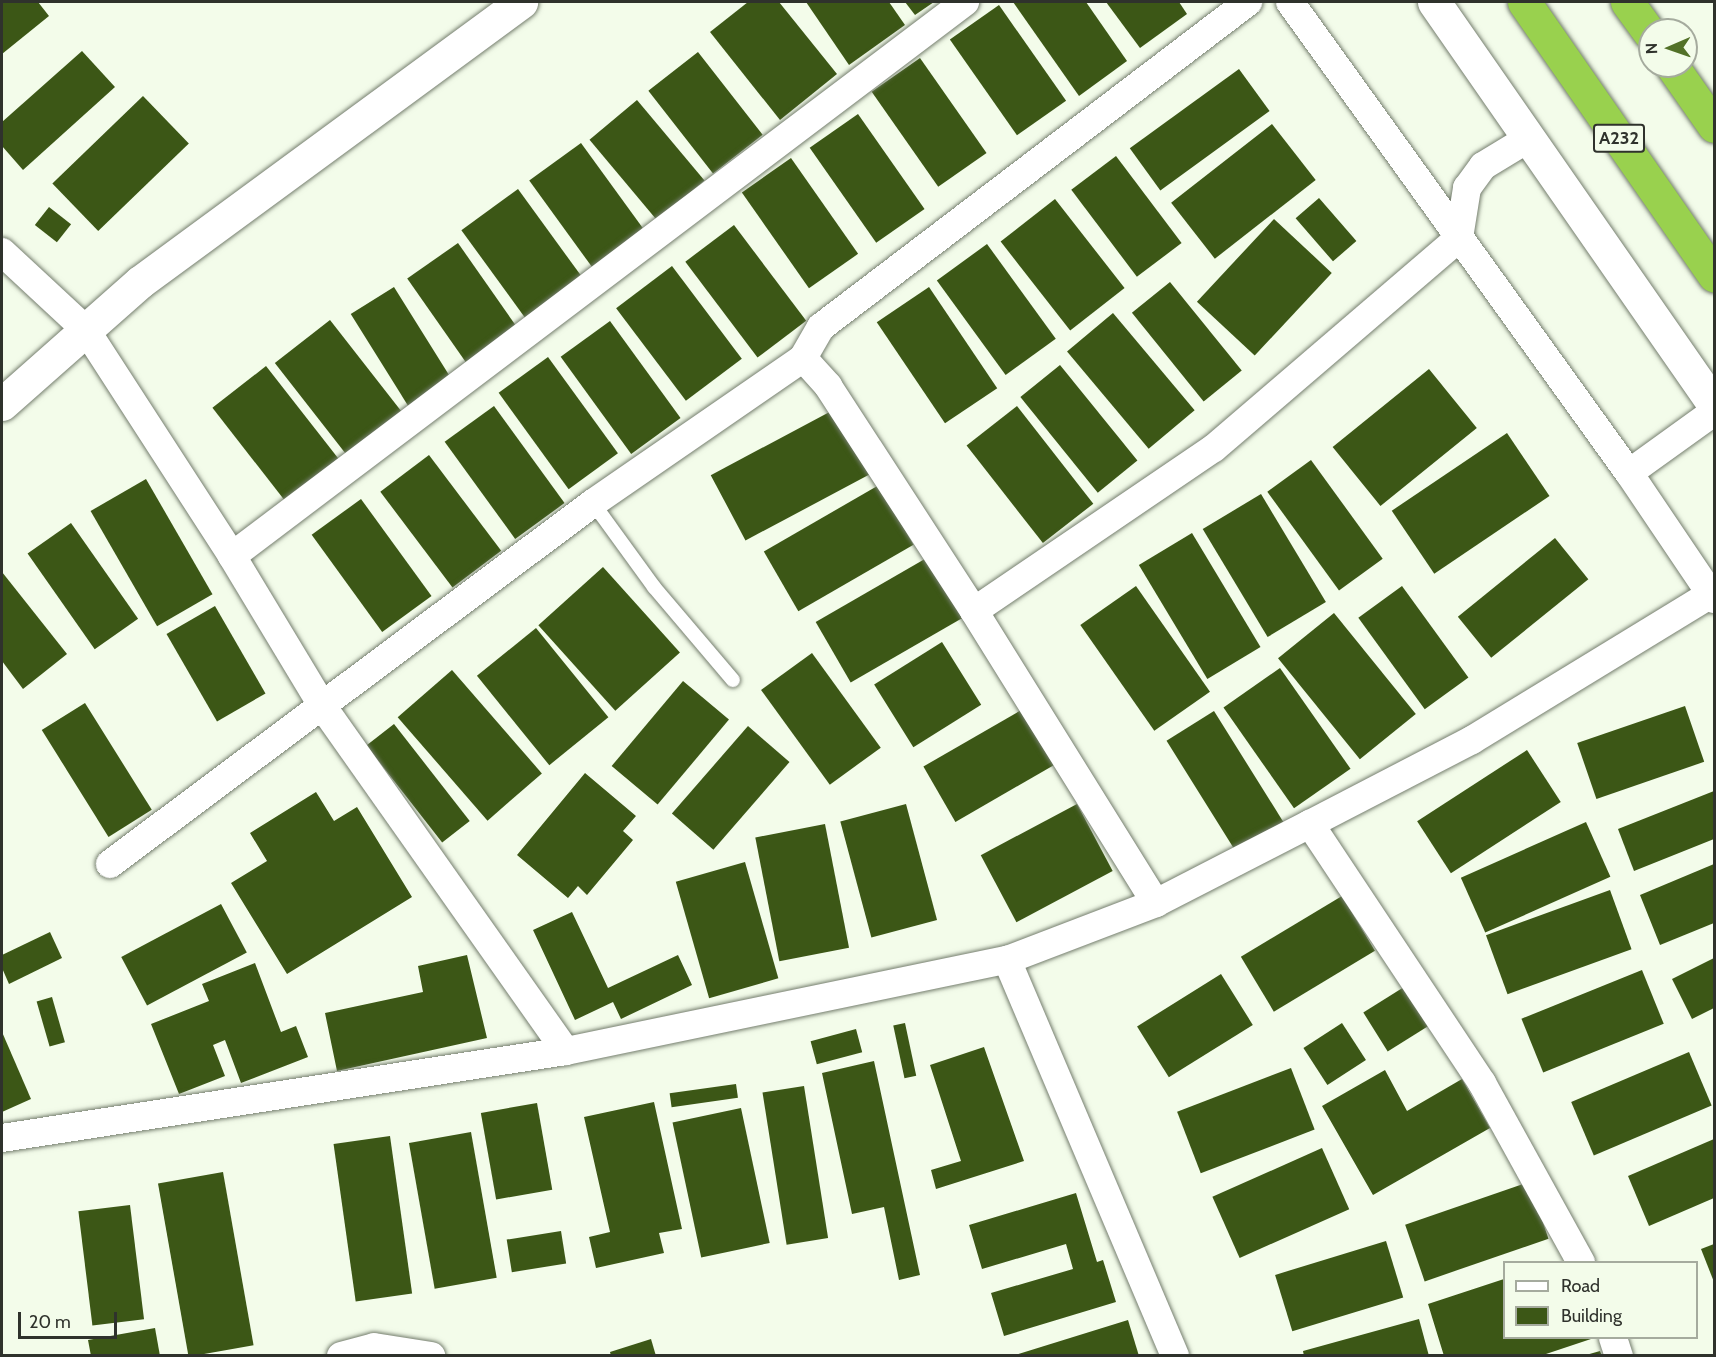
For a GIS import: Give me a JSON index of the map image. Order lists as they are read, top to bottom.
{
  "streets": {
    "highway": ["A232"]
  },
  "legend": ["Road", "Building"],
  "scale_bar": "20 m",
  "north": "left"
}
